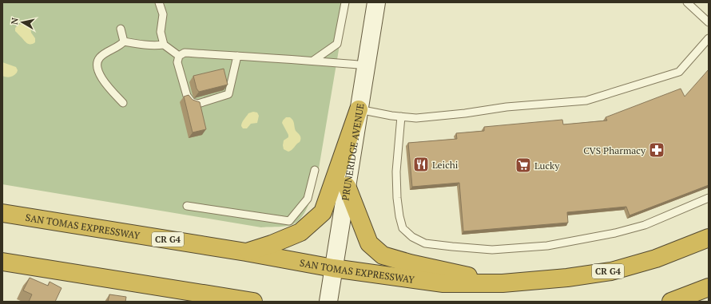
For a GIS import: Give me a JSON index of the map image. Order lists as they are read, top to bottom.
{
  "streets": {
    "highway": ["SAN TOMAS EXPRESSWAY", "CR G4"],
    "main road": ["PRUNERIDGE AVENUE"]
  },
  "crossings": [
    ["PRUNERIDGE AVENUE", "SAN TOMAS EXPRESSWAY"]
  ],
  "places": {
    "pharmacy": ["CVS Pharmacy"],
    "restaurant": ["Leichi"],
    "supermarket": ["Lucky"]
  },
  "north": "left"
}
